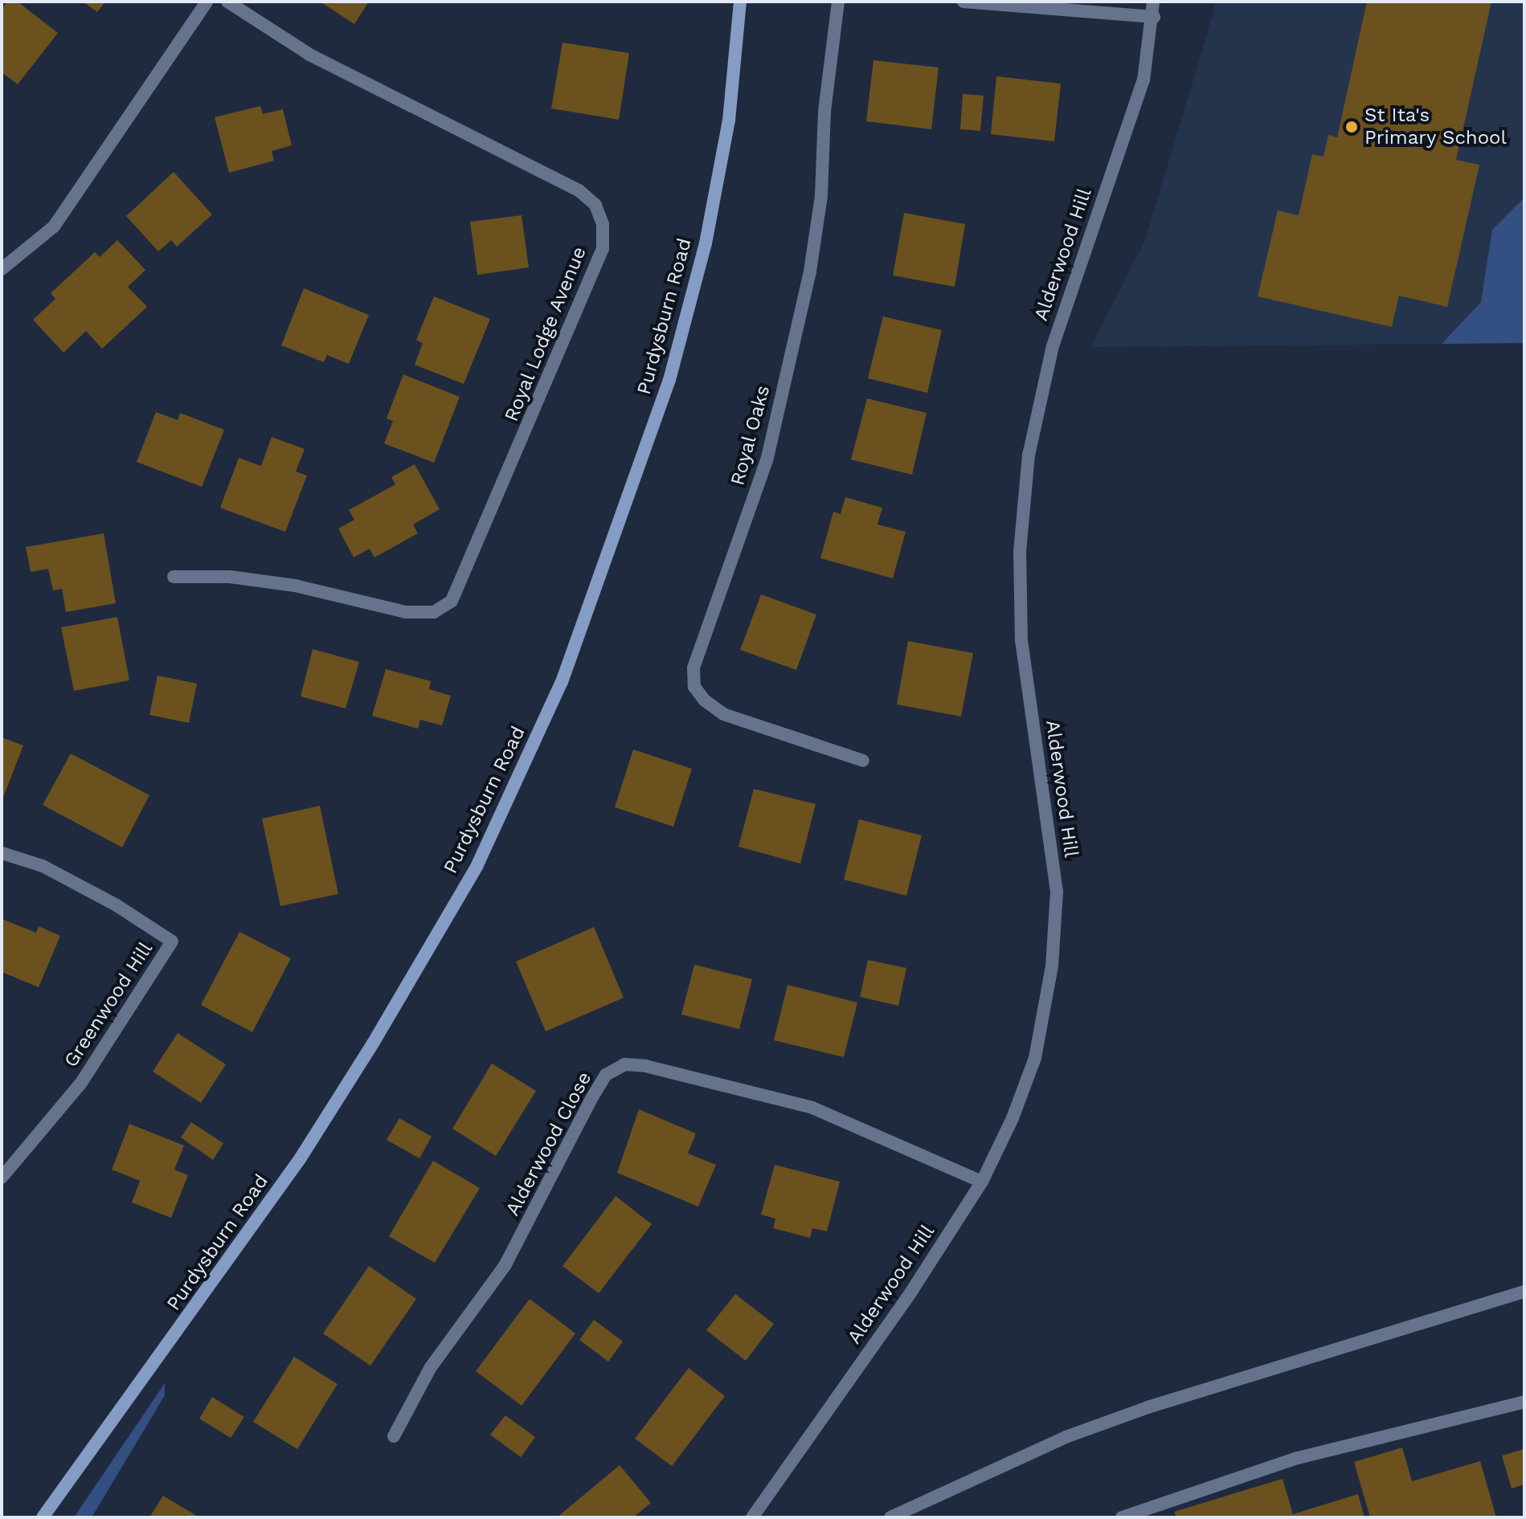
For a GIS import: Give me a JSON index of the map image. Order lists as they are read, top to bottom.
{
  "streets": {
    "street": [
      "Alderwood Hill",
      "Purdysburn Road",
      "Royal Lodge Avenue",
      "Royal Oaks",
      "Greenwood Hill",
      "Alderwood Close"
    ]
  },
  "crossings": [
    ["Alderwood Hill", "Alderwood Close"]
  ],
  "places": ["St Ita's Primary School"]
}
